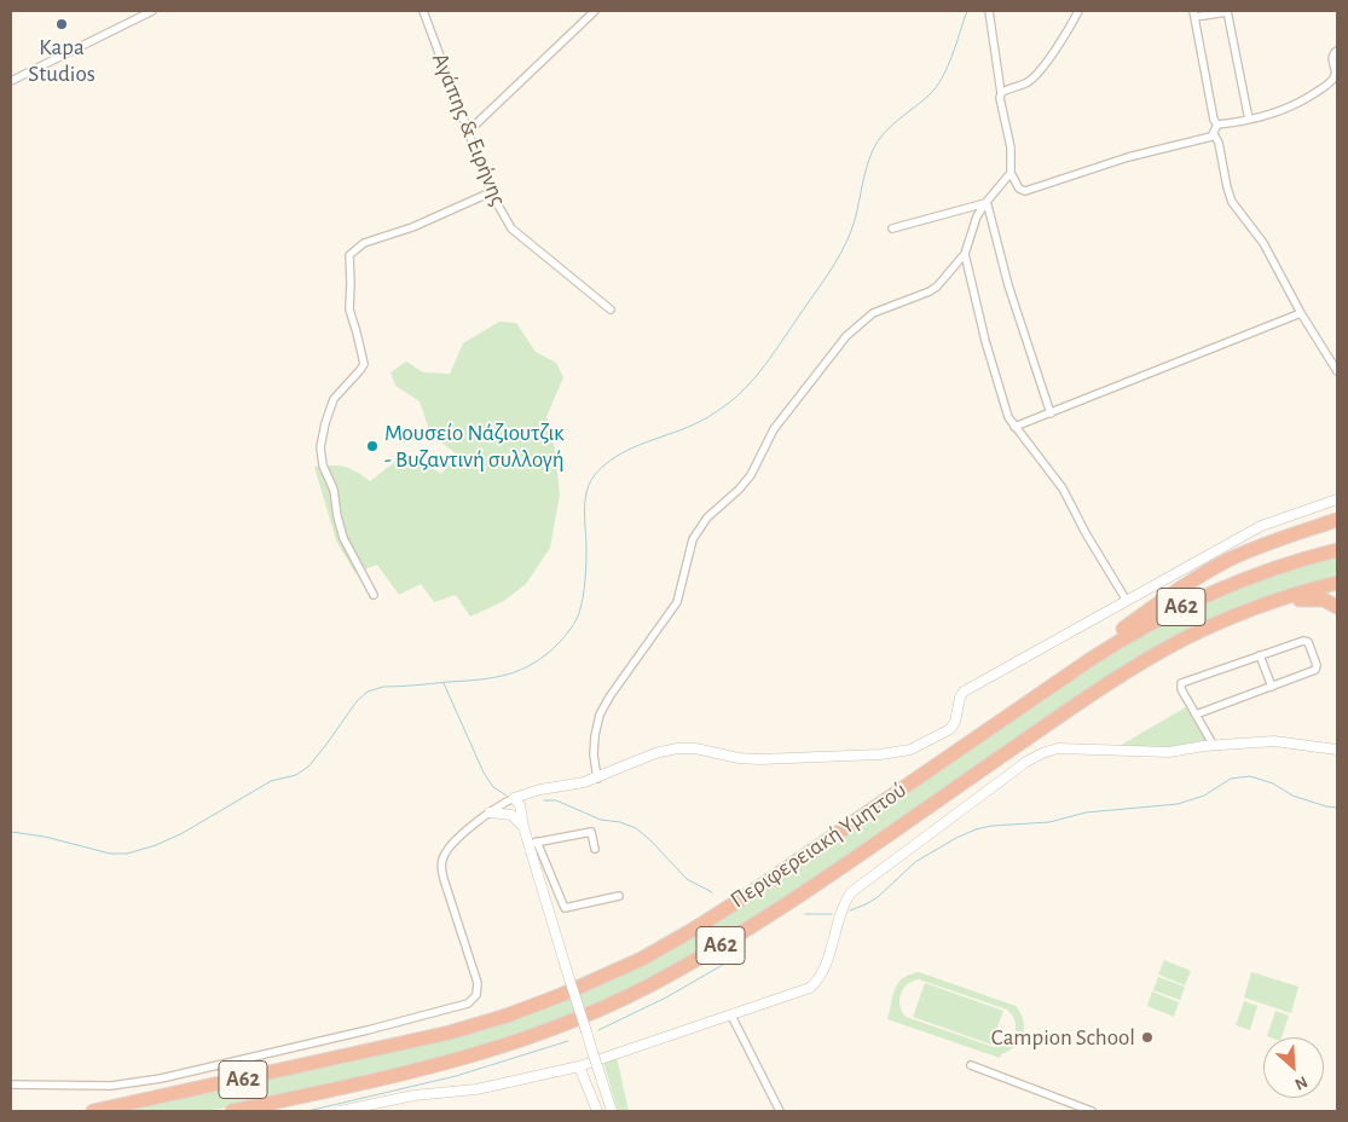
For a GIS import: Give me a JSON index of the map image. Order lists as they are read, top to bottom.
{
  "streets": {
    "highway": ["Α62", "Περιφερειακή Υμηττού"],
    "street": ["Αγάπης & Ειρήνης"]
  },
  "places": ["Kapa Studios", "Μουσείο Νάζιουτζικ - Βυζαντινή συλλογή", "Campion School"],
  "north": "bottom right"
}
